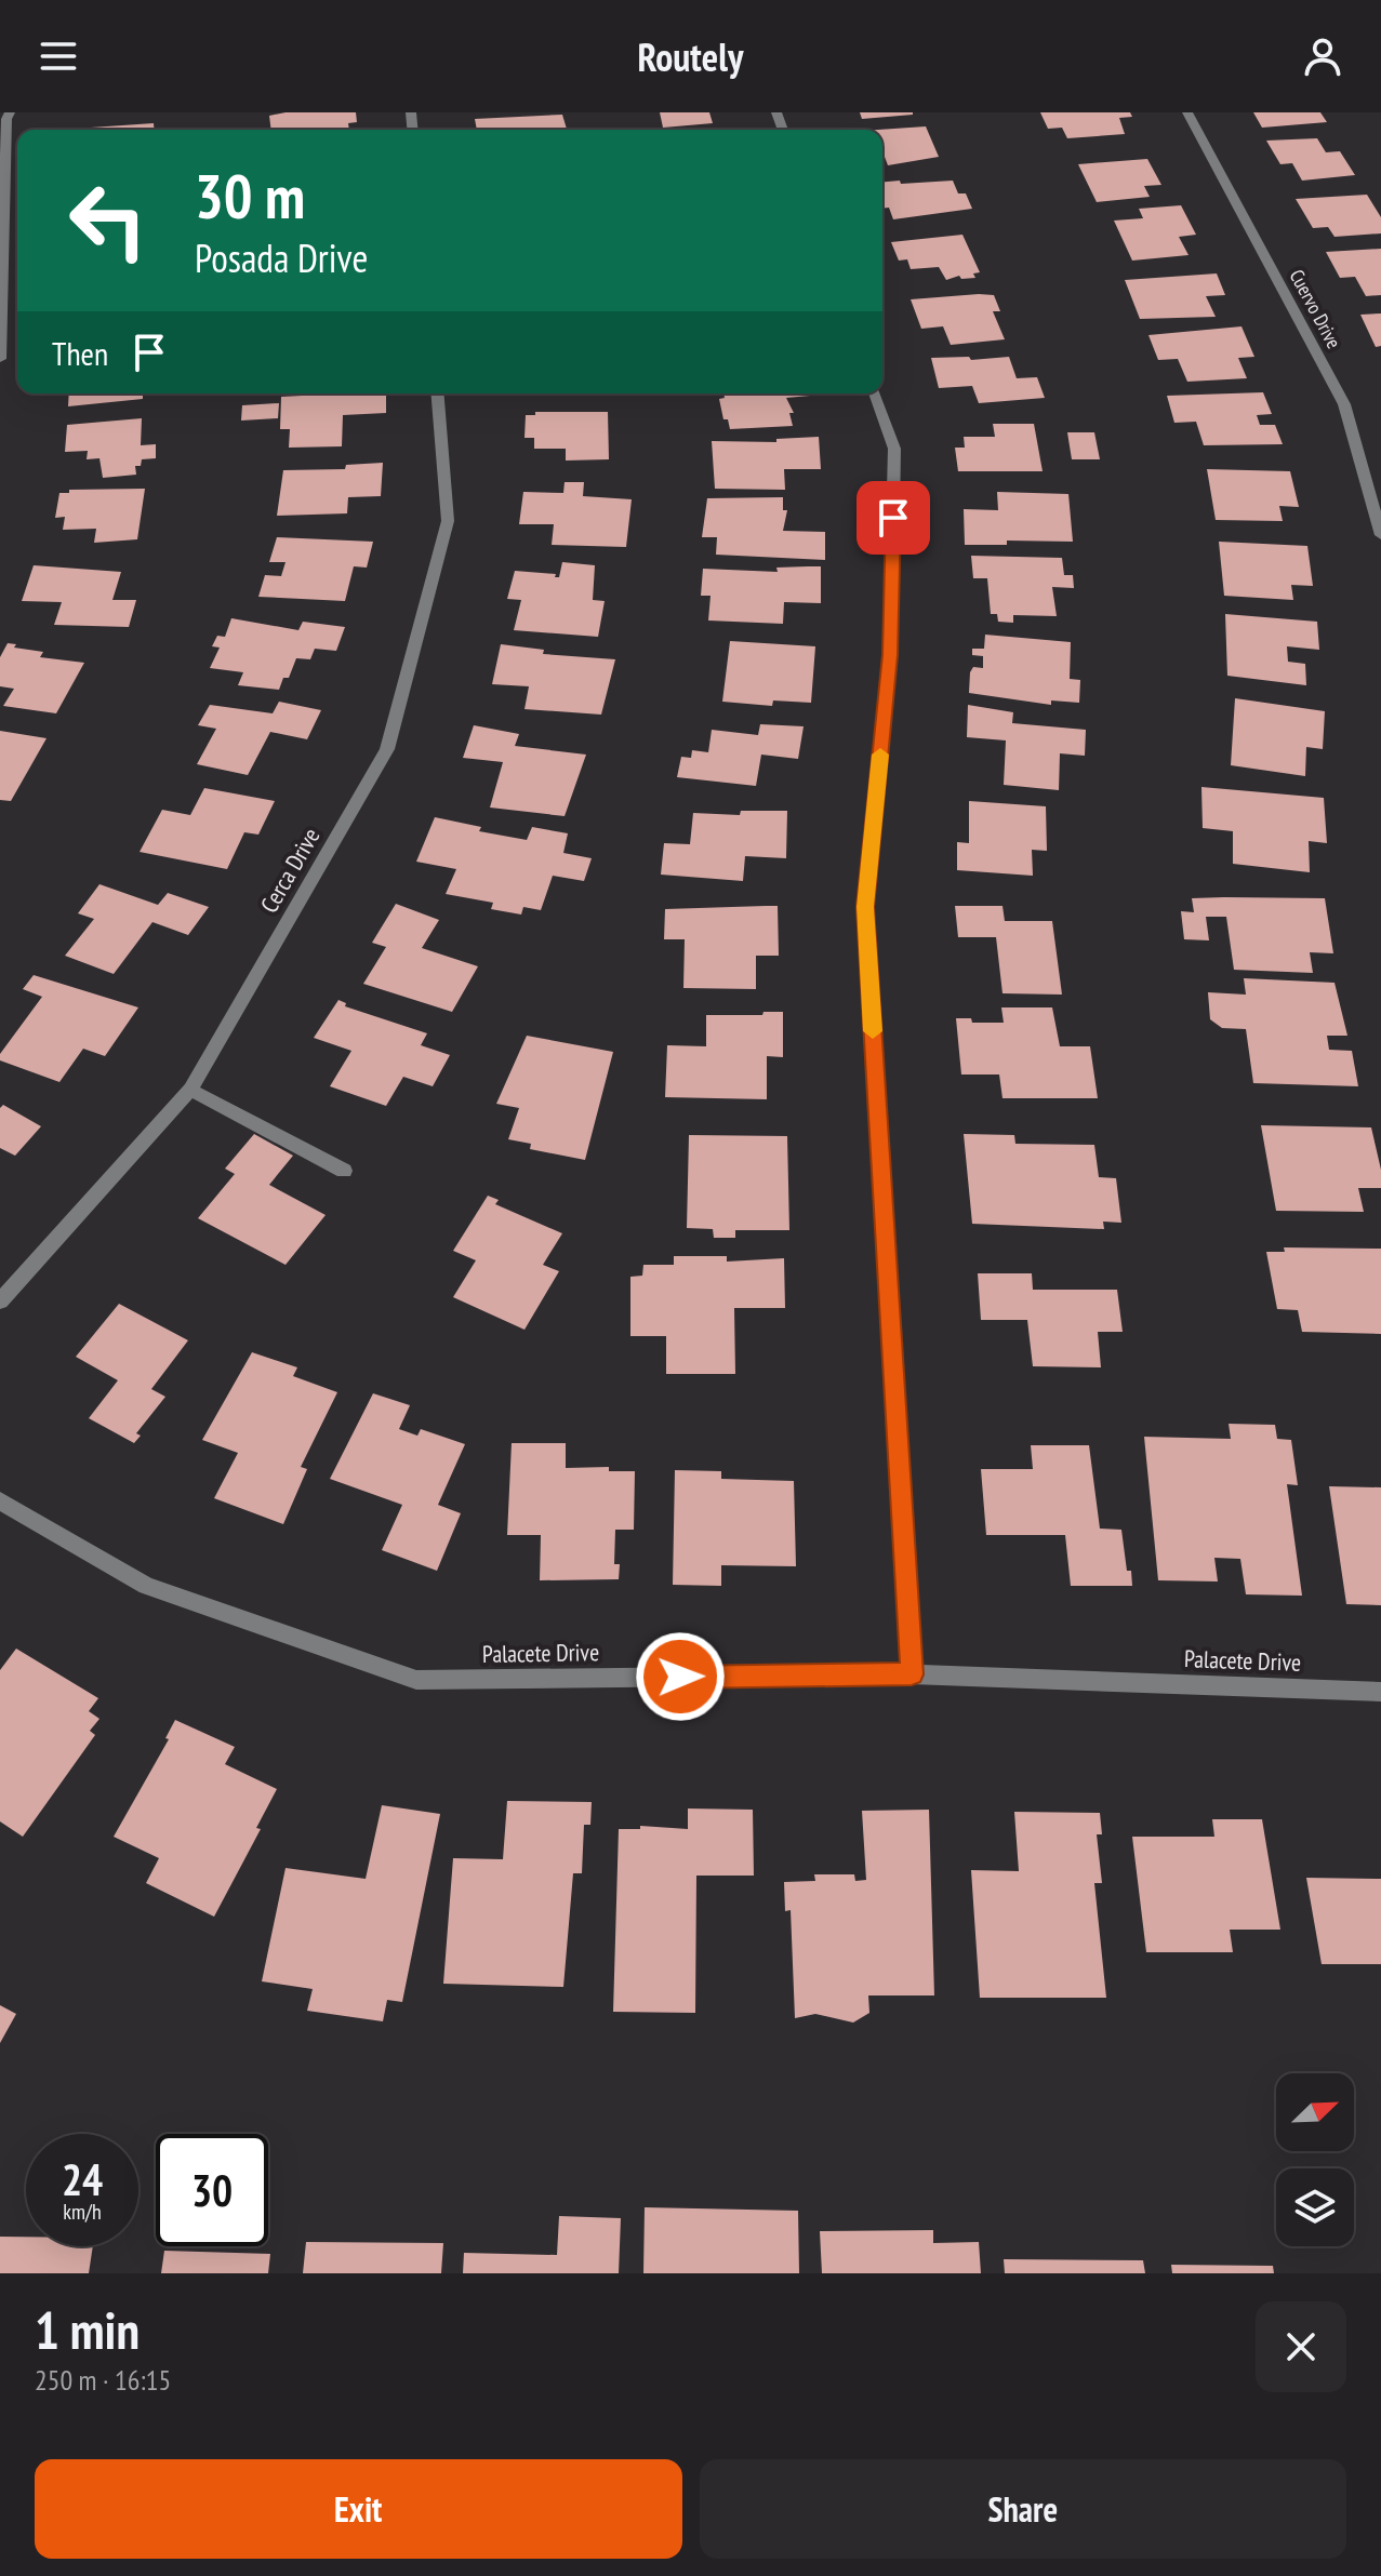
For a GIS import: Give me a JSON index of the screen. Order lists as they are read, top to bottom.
{
  "streets": {
    "street": ["Cuervo Drive", "Cerca Drive", "Palacete Drive"]
  },
  "north": "top right",
  "page": {
    "header": "Routely",
    "turn": ["30 m", "Posada Drive"],
    "then": "Then",
    "speed": "24 km/h",
    "limit": "30",
    "heading": ["1 min", "250 m · 16:15"],
    "buttons": ["Exit", "Share"]
  }
}
